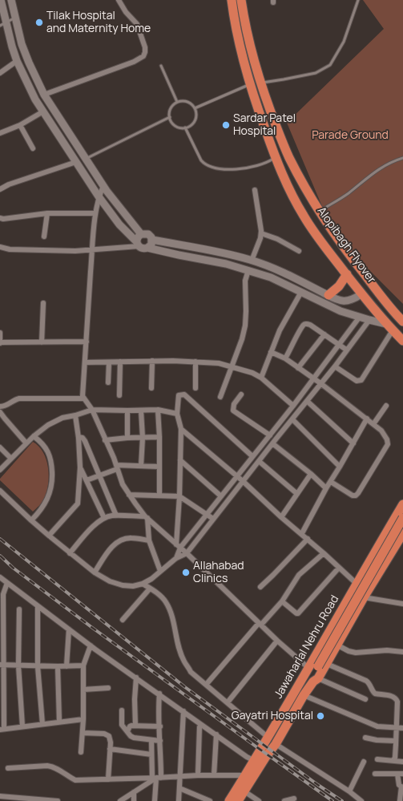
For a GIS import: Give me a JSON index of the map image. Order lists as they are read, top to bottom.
{
  "streets": {
    "highway": ["Alopibagh Flyover", "Jawaharlal Nehru Road"]
  },
  "parks": ["Parade Ground"],
  "places": [
    "Tilak Hospital and Maternity Home",
    "Sardar Patel Hospital",
    "Allahabad Clinics",
    "Gayatri Hospital"
  ]
}
